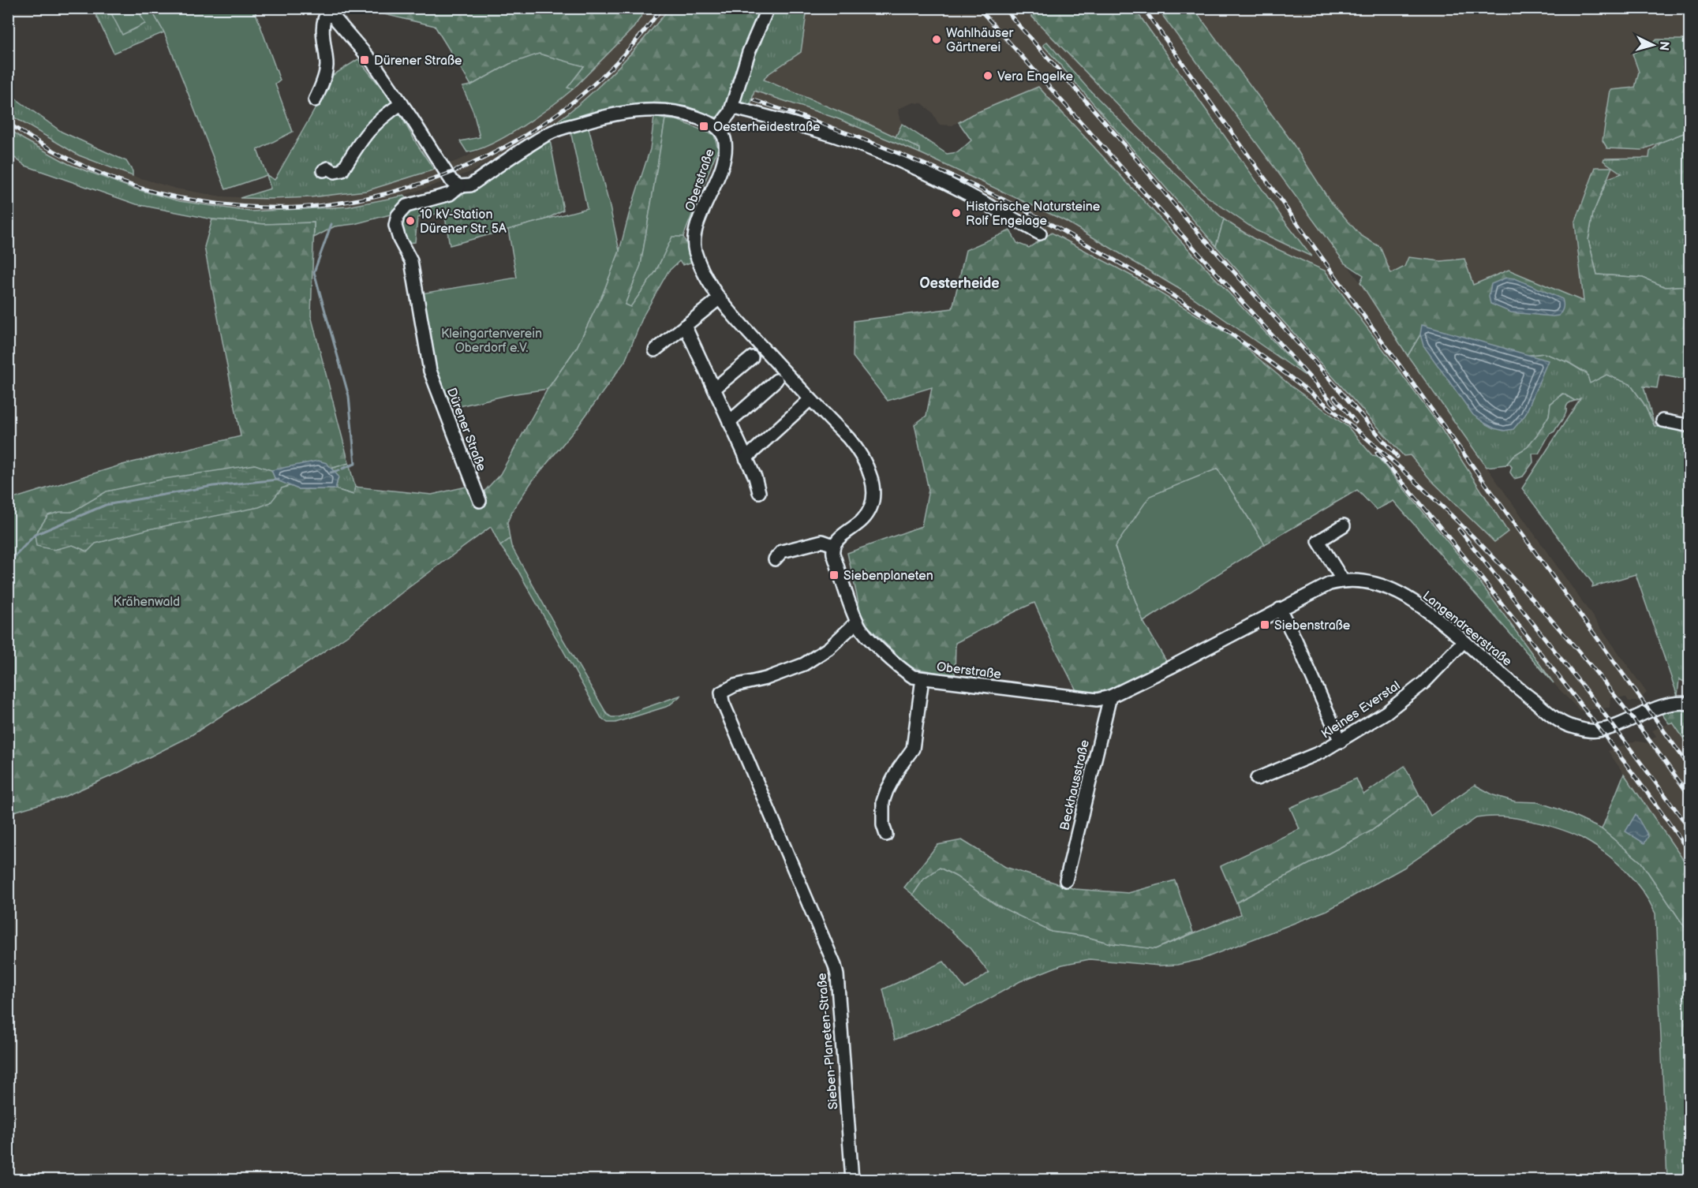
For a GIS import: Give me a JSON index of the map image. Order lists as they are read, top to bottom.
{
  "streets": {
    "street": [
      "Oberstraße",
      "Dürener Straße",
      "Langendreerstraße",
      "Kleines Everstal",
      "Beckhausstraße",
      "Sieben-Planeten-Straße"
    ]
  },
  "crossings": [
    ["Oberstraße", "Langendreerstraße"],
    ["Oberstraße", "Beckhausstraße"],
    ["Oberstraße", "Sieben-Planeten-Straße"],
    ["Langendreerstraße", "Kleines Everstal"]
  ],
  "districts": ["Oesterheide"],
  "parks": ["Kleingartenverein Oberdorf e.V.", "Krähenwald"],
  "places": {
    "other": [
      "Wahlhäuser Gärtnerei",
      "Vera Engelke",
      "Historische Natursteine Rolf Engelage",
      "10 kV-Station Dürener Str. 5A"
    ],
    "transit": [
      "Dürener Straße",
      "Oesterheidestraße",
      "Siebenplaneten",
      "Siebenstraße"
    ]
  },
  "north": "right"
}
